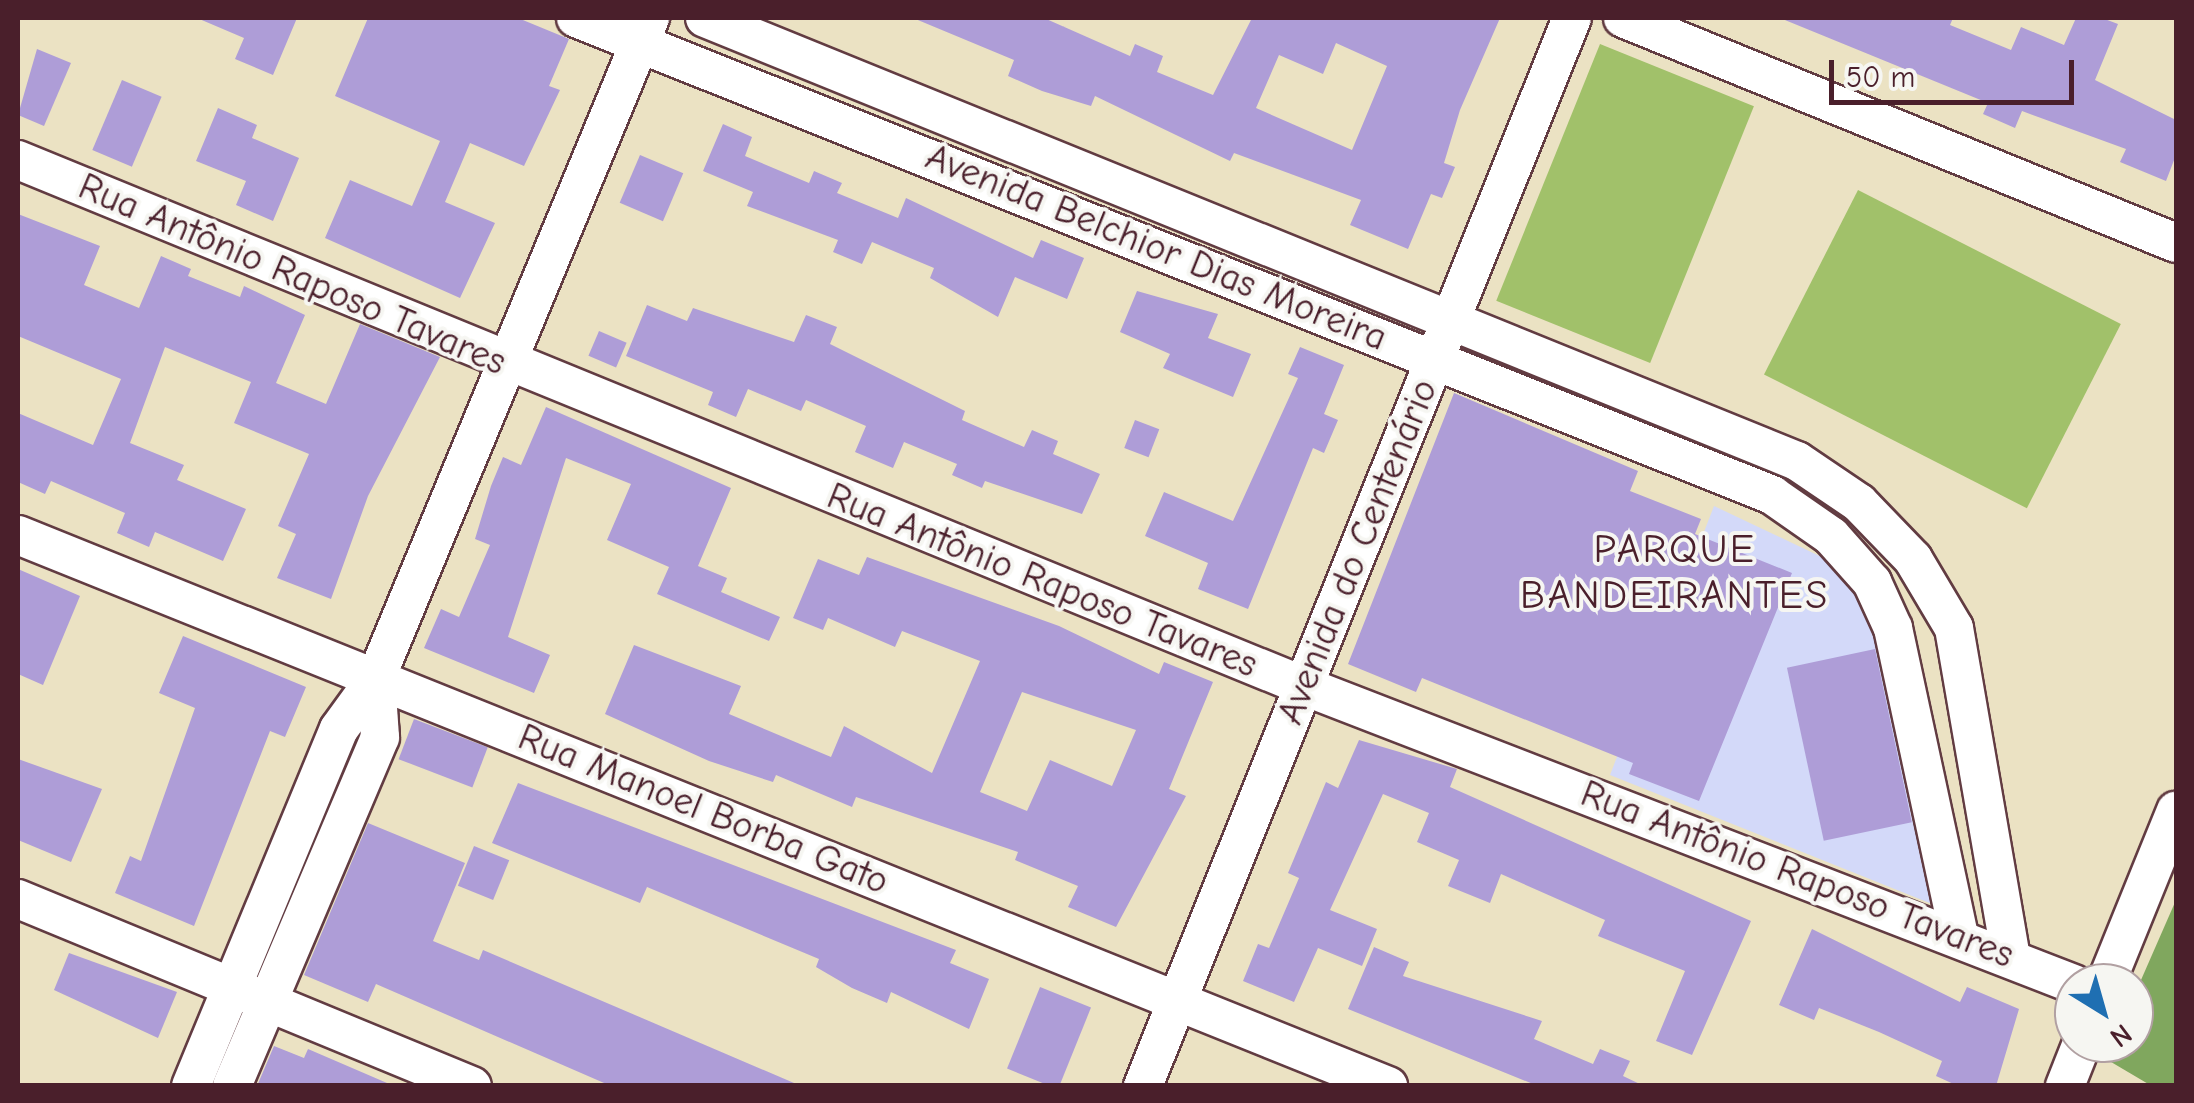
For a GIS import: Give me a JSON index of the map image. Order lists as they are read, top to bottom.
{
  "streets": {
    "street": [
      "Avenida Belchior Dias Moreira",
      "Rua Antônio Raposo Tavares",
      "Avenida do Centenário",
      "Rua Manoel Borba Gato"
    ]
  },
  "crossings": [
    ["Avenida Belchior Dias Moreira", "Rua Antônio Raposo Tavares"],
    ["Avenida Belchior Dias Moreira", "Avenida do Centenário"],
    ["Rua Antônio Raposo Tavares", "Avenida do Centenário"],
    ["Avenida do Centenário", "Rua Manoel Borba Gato"]
  ],
  "districts": ["PARQUE BANDEIRANTES"],
  "scale_bar": "50 m",
  "north": "bottom right"
}
